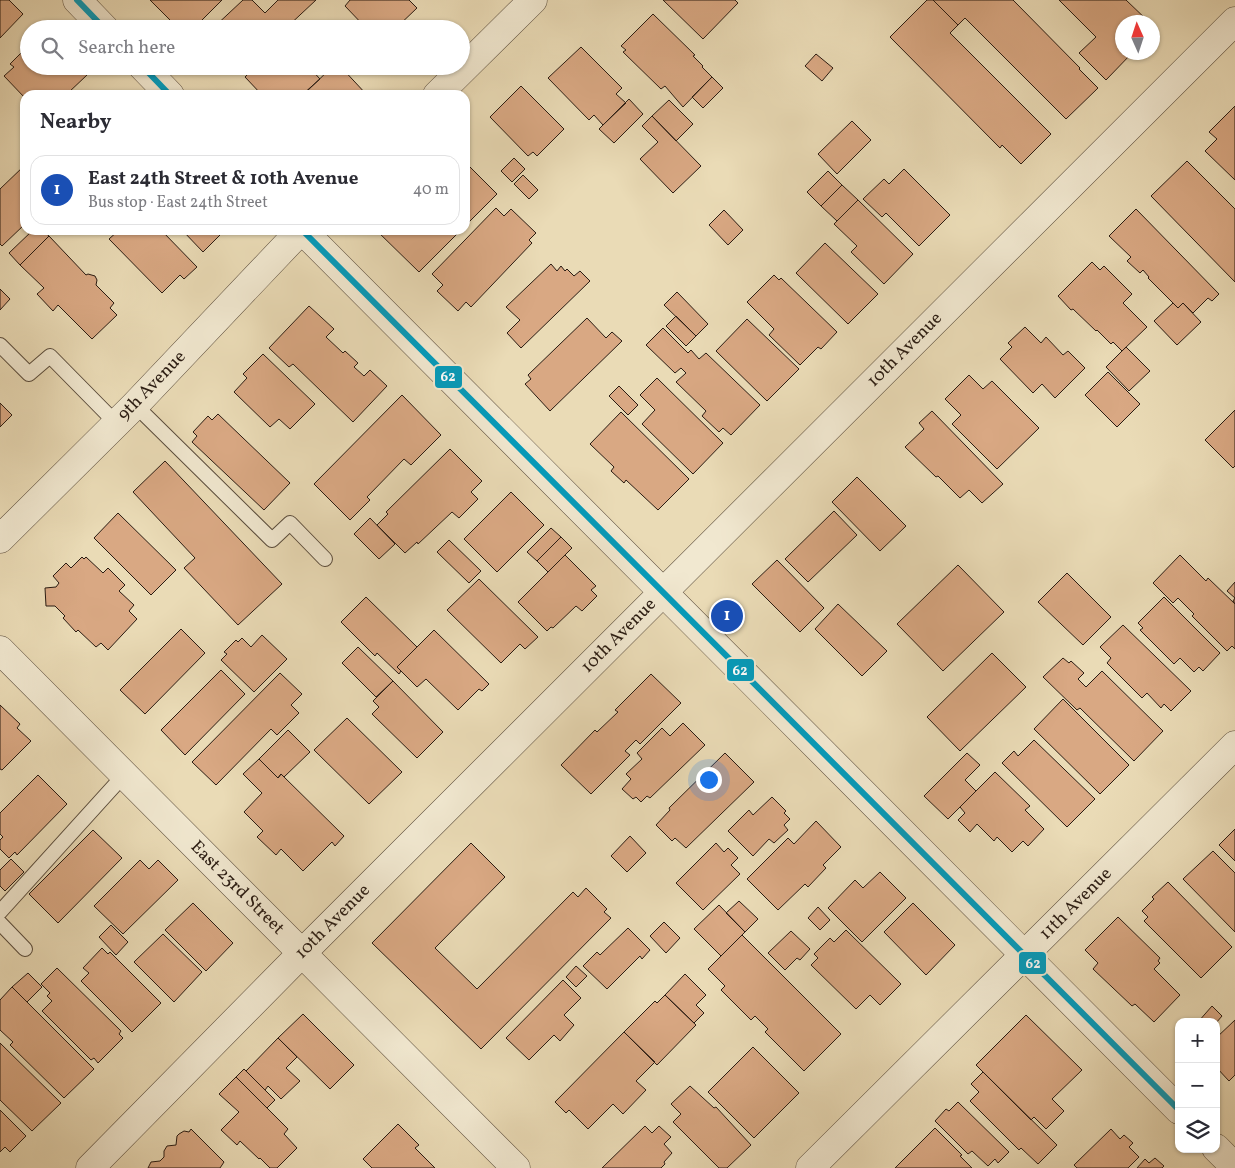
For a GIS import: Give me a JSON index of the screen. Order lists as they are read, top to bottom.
{
  "streets": {
    "street": [
      "10th Avenue",
      "9th Avenue",
      "East 23rd Street",
      "11th Avenue"
    ]
  },
  "crossings": [
    ["10th Avenue", "East 23rd Street"]
  ],
  "lines": ["transit line 62"],
  "north": "top",
  "page": {
    "search": "Search here",
    "heading": "Nearby",
    "list": [
      {
        "mark": "1",
        "name": "East 24th Street & 10th Avenue",
        "note": "Bus stop · East 24th Street",
        "value": "40 m"
      }
    ],
    "pins": "1",
    "map_buttons": ["+", "−"]
  }
}
